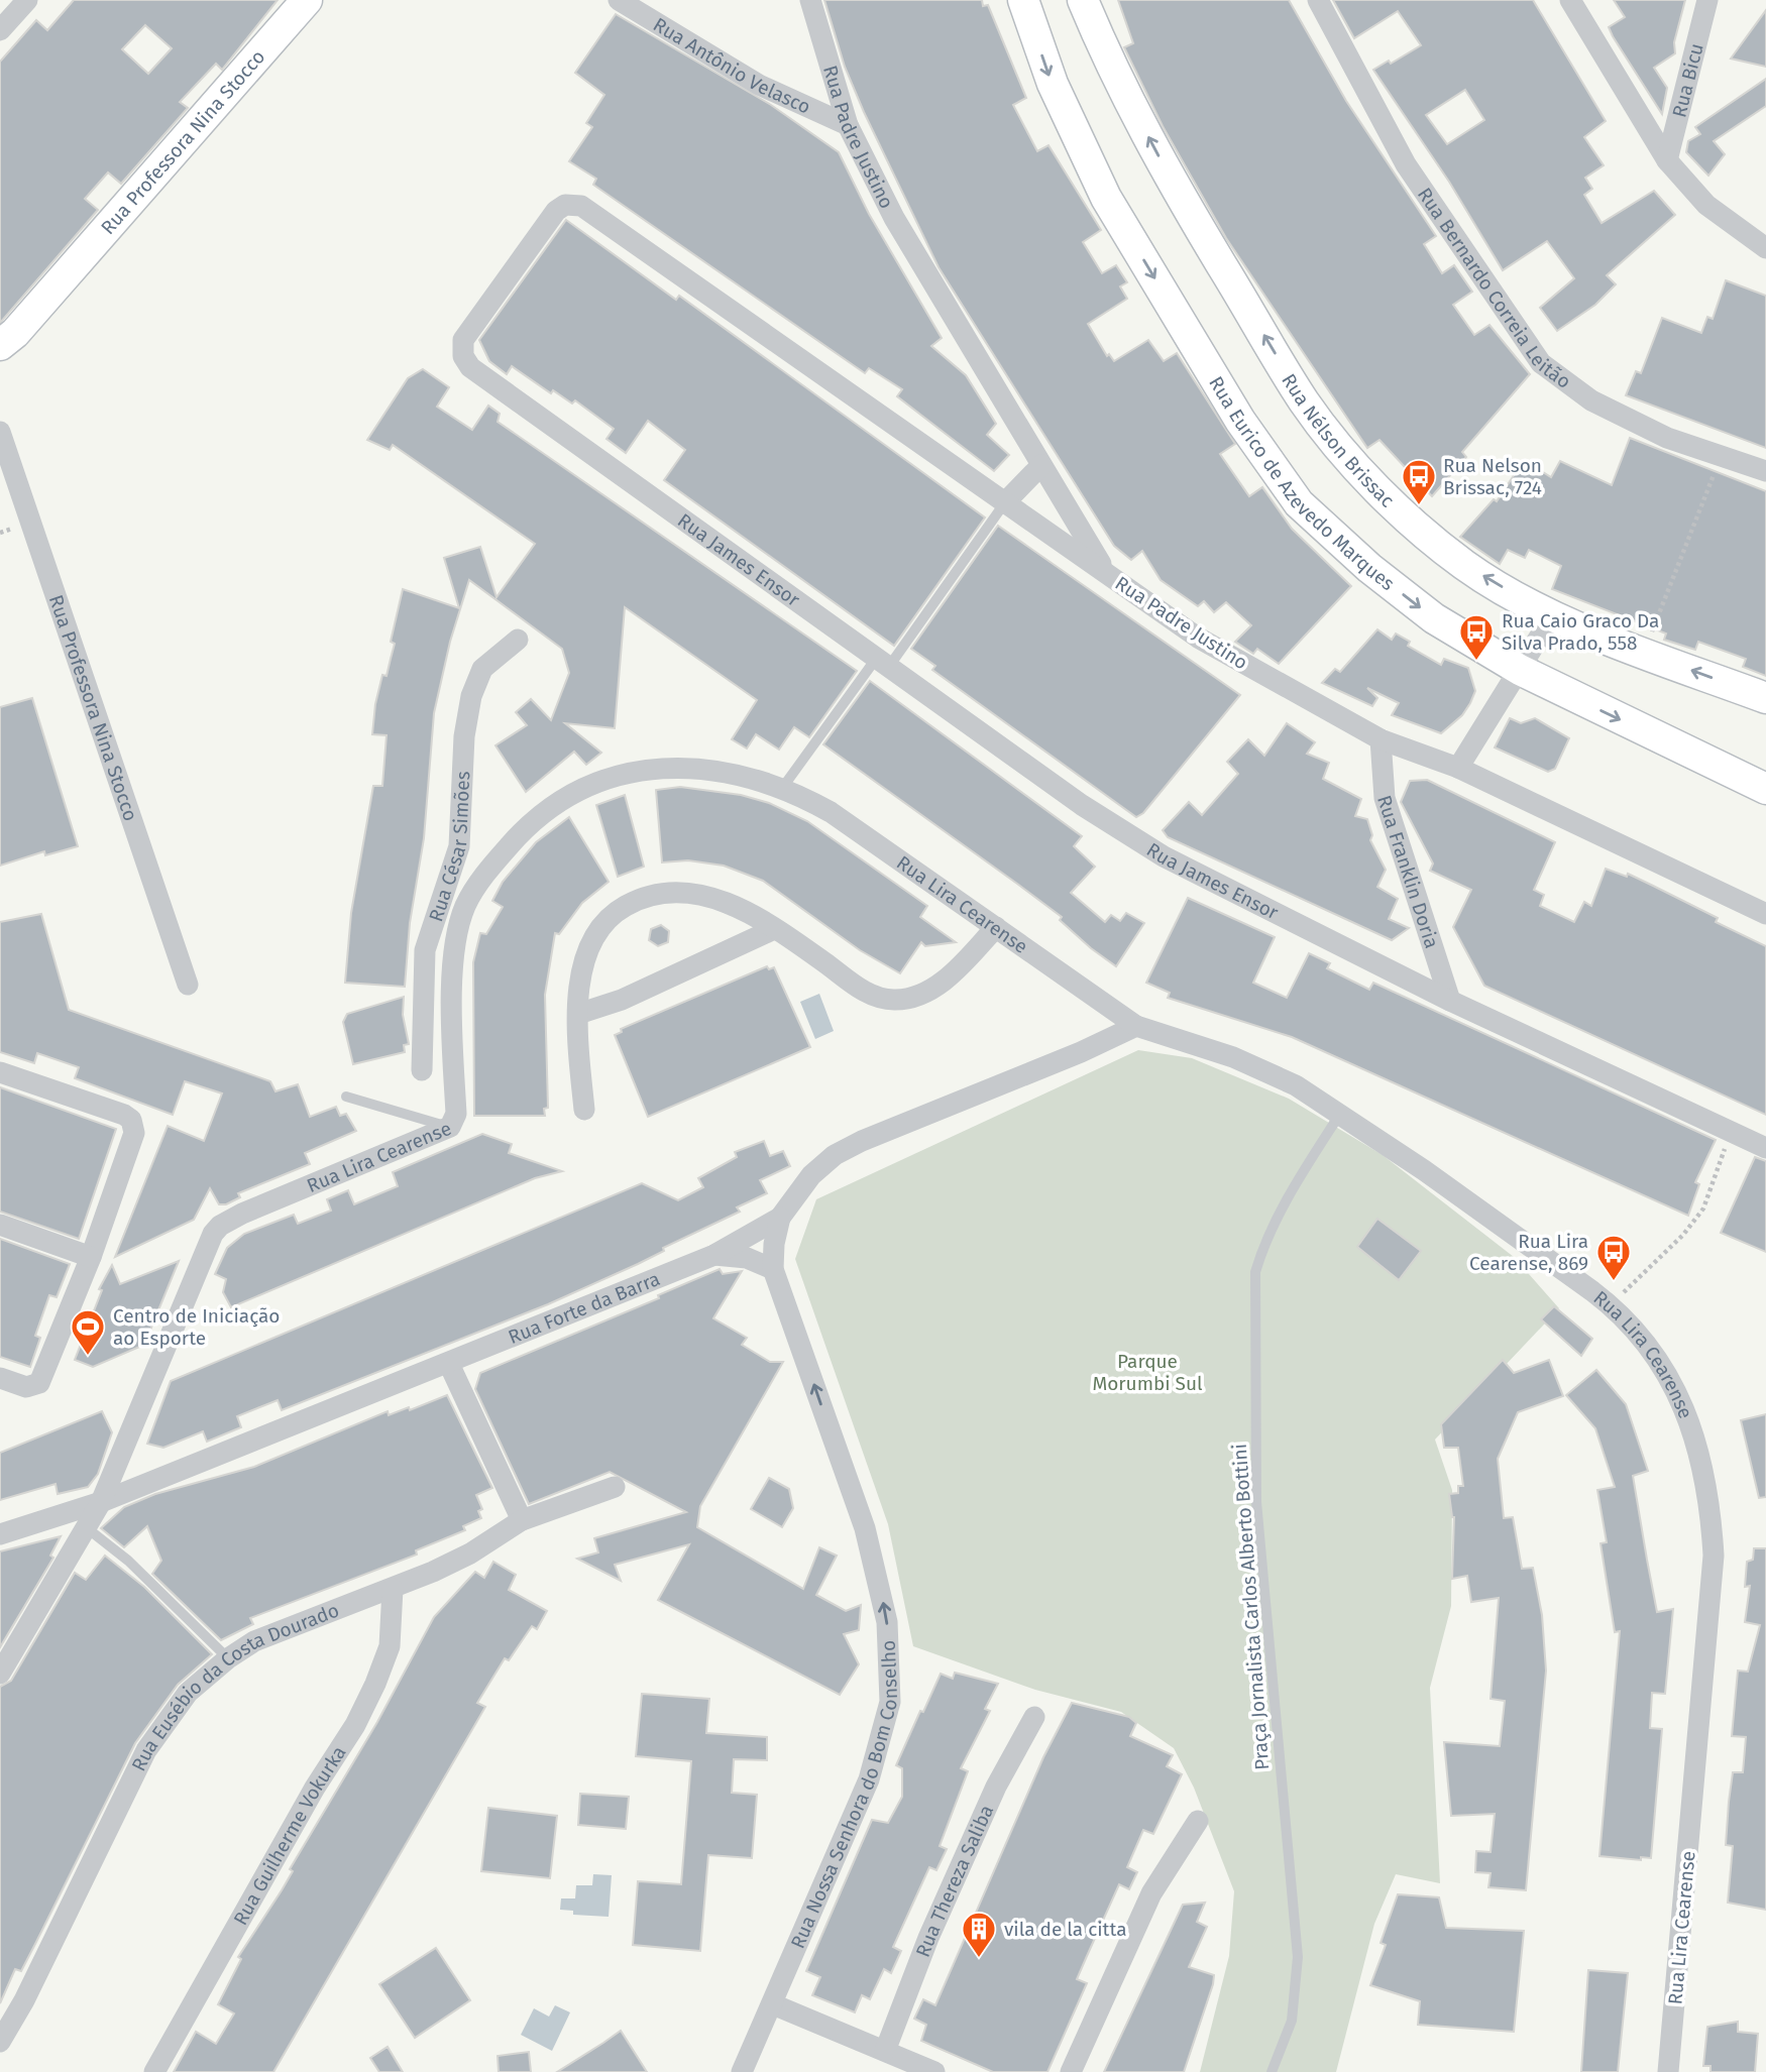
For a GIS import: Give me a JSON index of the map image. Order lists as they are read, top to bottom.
{
  "streets": {
    "street": [
      "Rua Antônio Velasco",
      "Rua Bicu",
      "Rua Padre Justino",
      "Rua Professora Nina Stocco",
      "Rua Bernardo Correia Leitão",
      "Rua Nélson Brissac",
      "Rua Eurico de Azevedo Marques",
      "Rua James Ensor",
      "Rua César Simões",
      "Rua Franklin Doria",
      "Rua Lira Cearense",
      "Rua Forte da Barra",
      "Rua Eusébio da Costa Dourado",
      "Rua Nossa Senhora do Bom Conselho",
      "Rua Guilherme Vokurka",
      "Rua Thereza Saliba"
    ],
    "lane": ["Praça Jornalista Carlos Alberto Bottini"]
  },
  "crossings": [
    ["Rua Antônio Velasco", "Rua Padre Justino"],
    ["Rua Padre Justino", "Rua James Ensor"],
    ["Rua Padre Justino", "Rua Franklin Doria"],
    ["Rua James Ensor", "Rua Franklin Doria"],
    ["Rua Lira Cearense", "Rua Forte da Barra"],
    ["Rua Lira Cearense", "Praça Jornalista Carlos Alberto Bottini"],
    ["Rua Forte da Barra", "Rua Nossa Senhora do Bom Conselho"],
    ["Rua Eusébio da Costa Dourado", "Rua Guilherme Vokurka"]
  ],
  "one_way": ["Rua Nélson Brissac", "Rua Eurico de Azevedo Marques", "Rua Nossa Senhora do Bom Conselho"],
  "parks": ["Parque Morumbi Sul"],
  "places": {
    "bus stop": ["Rua Nelson Brissac, 724", "Rua Caio Graco Da Silva Prado, 558", "Rua Lira Cearense, 869"],
    "sports": ["Centro de Iniciação ao Esporte"],
    "building": ["vila de la citta"]
  }
}
